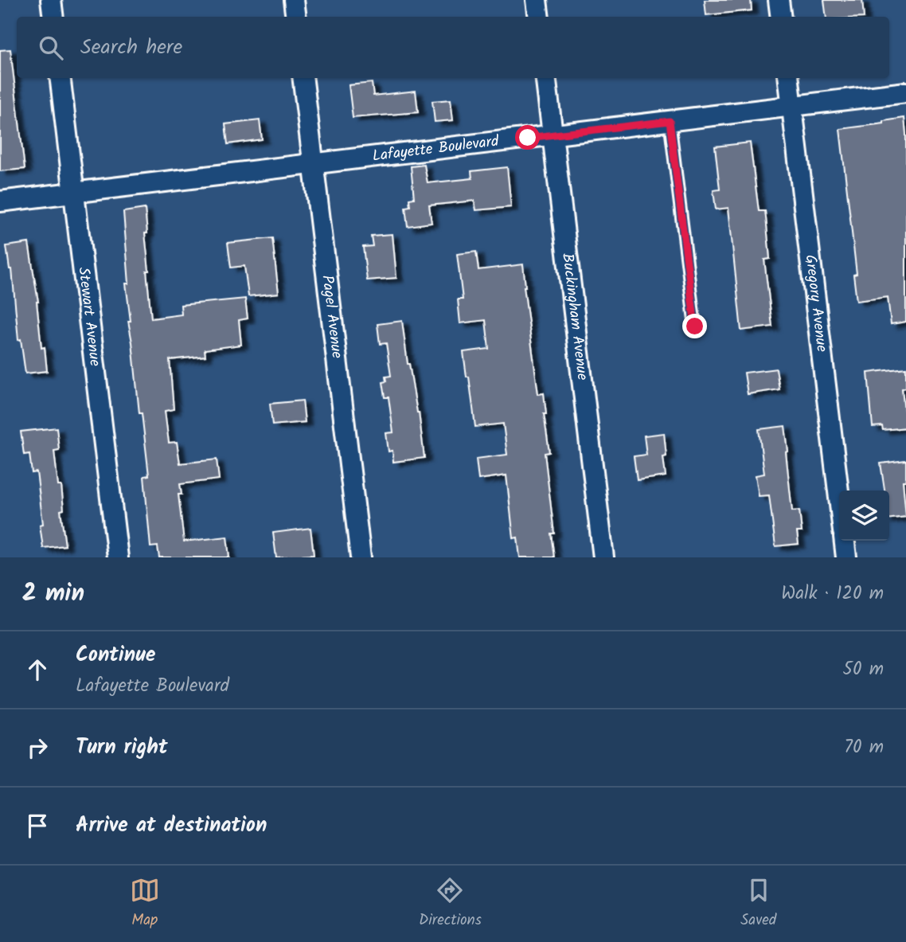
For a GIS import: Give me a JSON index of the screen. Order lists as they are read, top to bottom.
{
  "streets": {
    "street": [
      "Lafayette Boulevard",
      "Gregory Avenue",
      "Stewart Avenue",
      "Pagel Avenue",
      "Buckingham Avenue"
    ]
  },
  "crossings": [
    ["Lafayette Boulevard", "Gregory Avenue"],
    ["Lafayette Boulevard", "Stewart Avenue"],
    ["Lafayette Boulevard", "Pagel Avenue"],
    ["Lafayette Boulevard", "Buckingham Avenue"]
  ],
  "page": {
    "search": "Search here",
    "heading": ["2 min", "Walk · 120 m"],
    "list": [
      ["Continue", "Lafayette Boulevard", "50 m"],
      ["Turn right", "70 m"],
      "Arrive at destination"
    ],
    "nav": ["Map", "Directions", "Saved"]
  }
}
